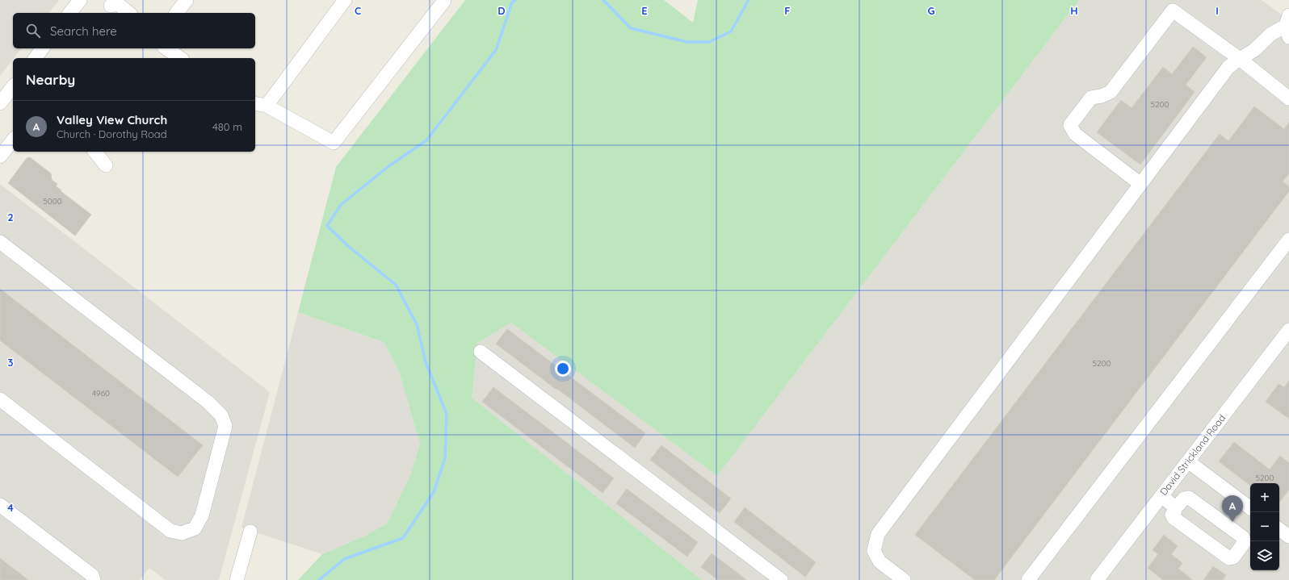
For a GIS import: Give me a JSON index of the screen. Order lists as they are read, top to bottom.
{
  "streets": {
    "street": ["David Strickland Road"]
  },
  "house_numbers": [
    "5200",
    "5000",
    "5200",
    "4960",
    "5200"
  ],
  "page": {
    "search": "Search here",
    "heading": "Nearby",
    "list": [
      {
        "mark": "A",
        "name": "Valley View Church",
        "note": "Church · Dorothy Road",
        "value": "480 m"
      }
    ],
    "map_buttons": ["+", "−"],
    "pins": "A"
  },
  "grid": {
    "columns": [
      "C",
      "D",
      "E",
      "F",
      "G",
      "H",
      "I"
    ],
    "rows": ["2", "3", "4"]
  }
}
